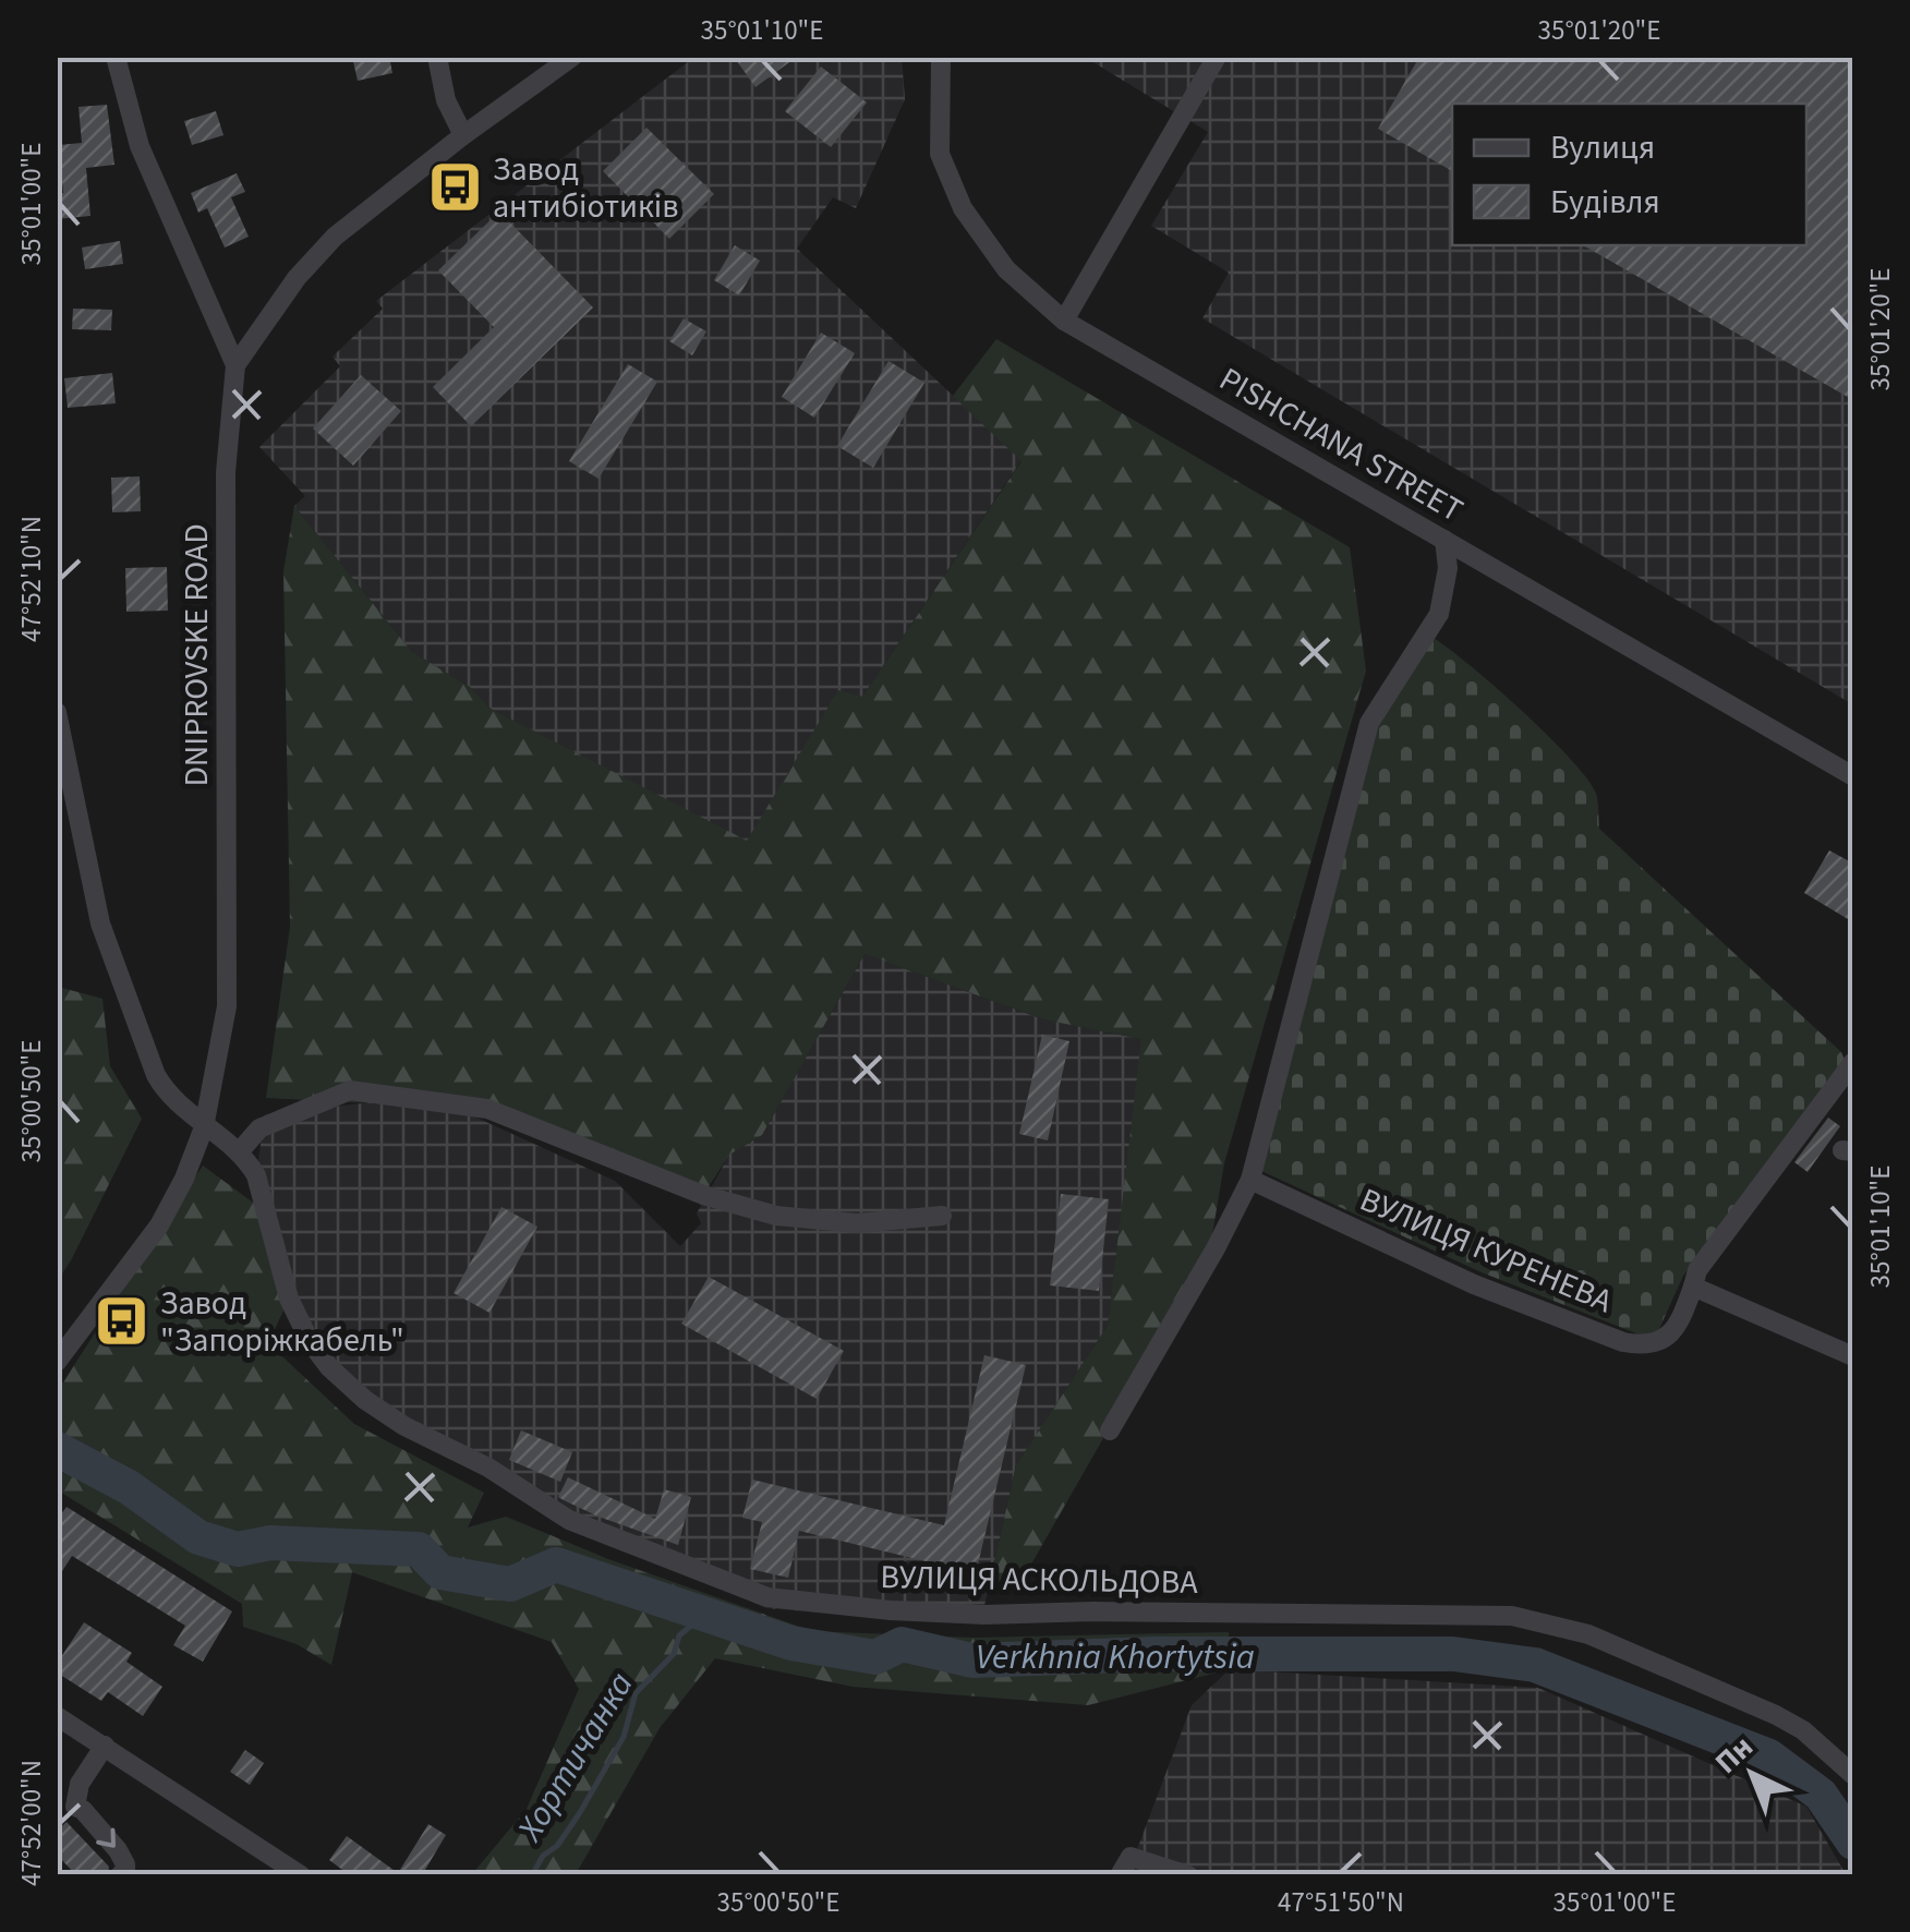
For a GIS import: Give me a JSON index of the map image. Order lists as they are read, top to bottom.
{
  "streets": {
    "street": [
      "PISHCHANA STREET",
      "DNIPROVSKE ROAD",
      "ВУЛИЦЯ КУРЕНЕВА",
      "ВУЛИЦЯ АСКОЛЬДОВА"
    ]
  },
  "water": ["Verkhnia Khortytsia", "Хортичанка"],
  "places": {
    "bus stop": ["Завод антибіотиків", "Завод \"Запоріжкабель\""]
  },
  "legend": ["Вулиця", "Будівля"],
  "north": "top left",
  "coordinates": [
    "35°01'10\"E",
    "35°01'20\"E",
    "35°01'00\"E",
    "47°52'10\"N",
    "35°00'50\"E",
    "47°52'00\"N",
    "47°51'50\"N"
  ]
}
